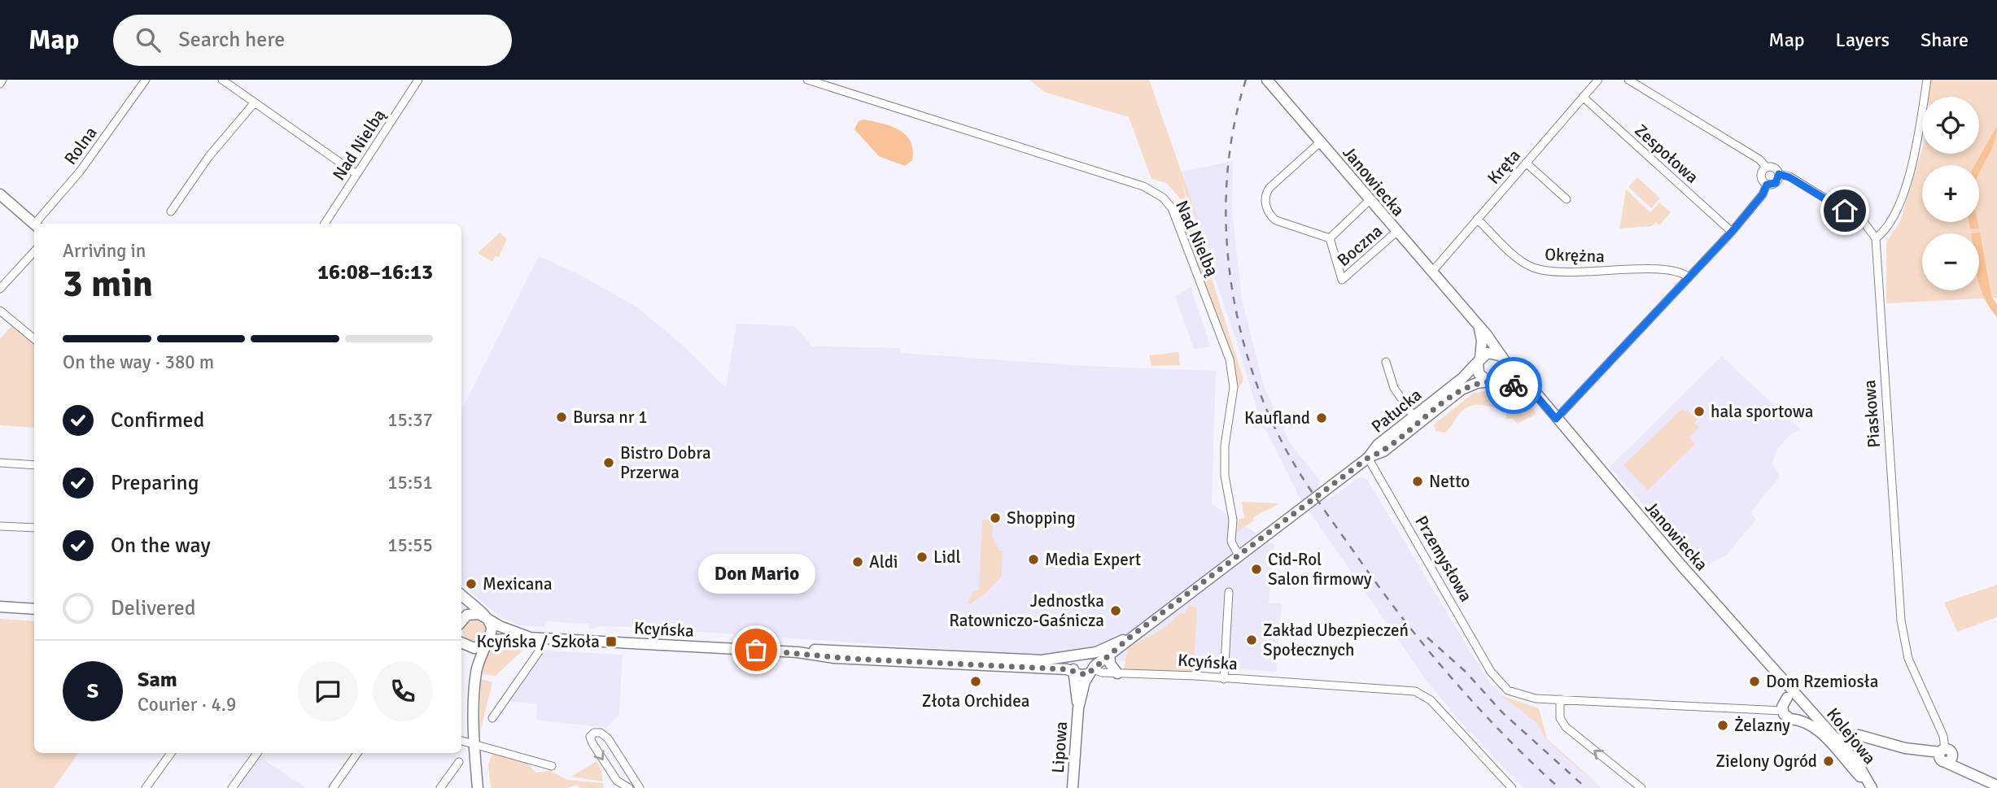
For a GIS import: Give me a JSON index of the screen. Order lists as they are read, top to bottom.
{
  "streets": {
    "street": [
      "Nad Nielbą",
      "Rolna",
      "Zespołowa",
      "Kręta",
      "Janowiecka",
      "Boczna",
      "Okrężna",
      "Pałucka",
      "Piaskowa",
      "Przemysłowa",
      "Kcyńska",
      "Kolejowa",
      "Lipowa"
    ]
  },
  "crossings": [
    ["Zespołowa", "Kręta"],
    ["Kręta", "Janowiecka"],
    ["Kręta", "Okrężna"],
    ["Janowiecka", "Boczna"],
    ["Janowiecka", "Pałucka"],
    ["Janowiecka", "Przemysłowa"],
    ["Janowiecka", "Kolejowa"],
    ["Pałucka", "Przemysłowa"],
    ["Przemysłowa", "Kolejowa"],
    ["Kcyńska", "Lipowa"]
  ],
  "places": {
    "other": [
      "hala sportowa",
      "Bursa nr 1",
      "Kaufland",
      "Bistro Dobra Przerwa",
      "Netto",
      "Shopping",
      "Lidl",
      "Media Expert",
      "Aldi",
      "Cid-Rol Salon firmowy",
      "Mexicana",
      "Jednostka Ratowniczo-Gaśnicza",
      "Zakład Ubezpieczeń Społecznych",
      "Don Mario",
      "Złota Orchidea",
      "Dom Rzemiosła",
      "Żelazny",
      "Zielony Ogród"
    ],
    "transit": ["Kcyńska / Szkoła"]
  },
  "page": {
    "header": "Map",
    "search": "Search here",
    "nav": ["Map", "Layers", "Share"],
    "map_buttons": ["+", "−"],
    "heading": ["3 min", "Arriving in", "16:08–16:13"],
    "panel": ["Sam", "Courier · 4.9"],
    "bar": "On the way · 380 m",
    "list": [
      ["Confirmed", "15:37"],
      ["Preparing", "15:51"],
      ["On the way", "15:55"],
      "Delivered"
    ],
    "bubble": "Don Mario",
    "round": "S"
  }
}
